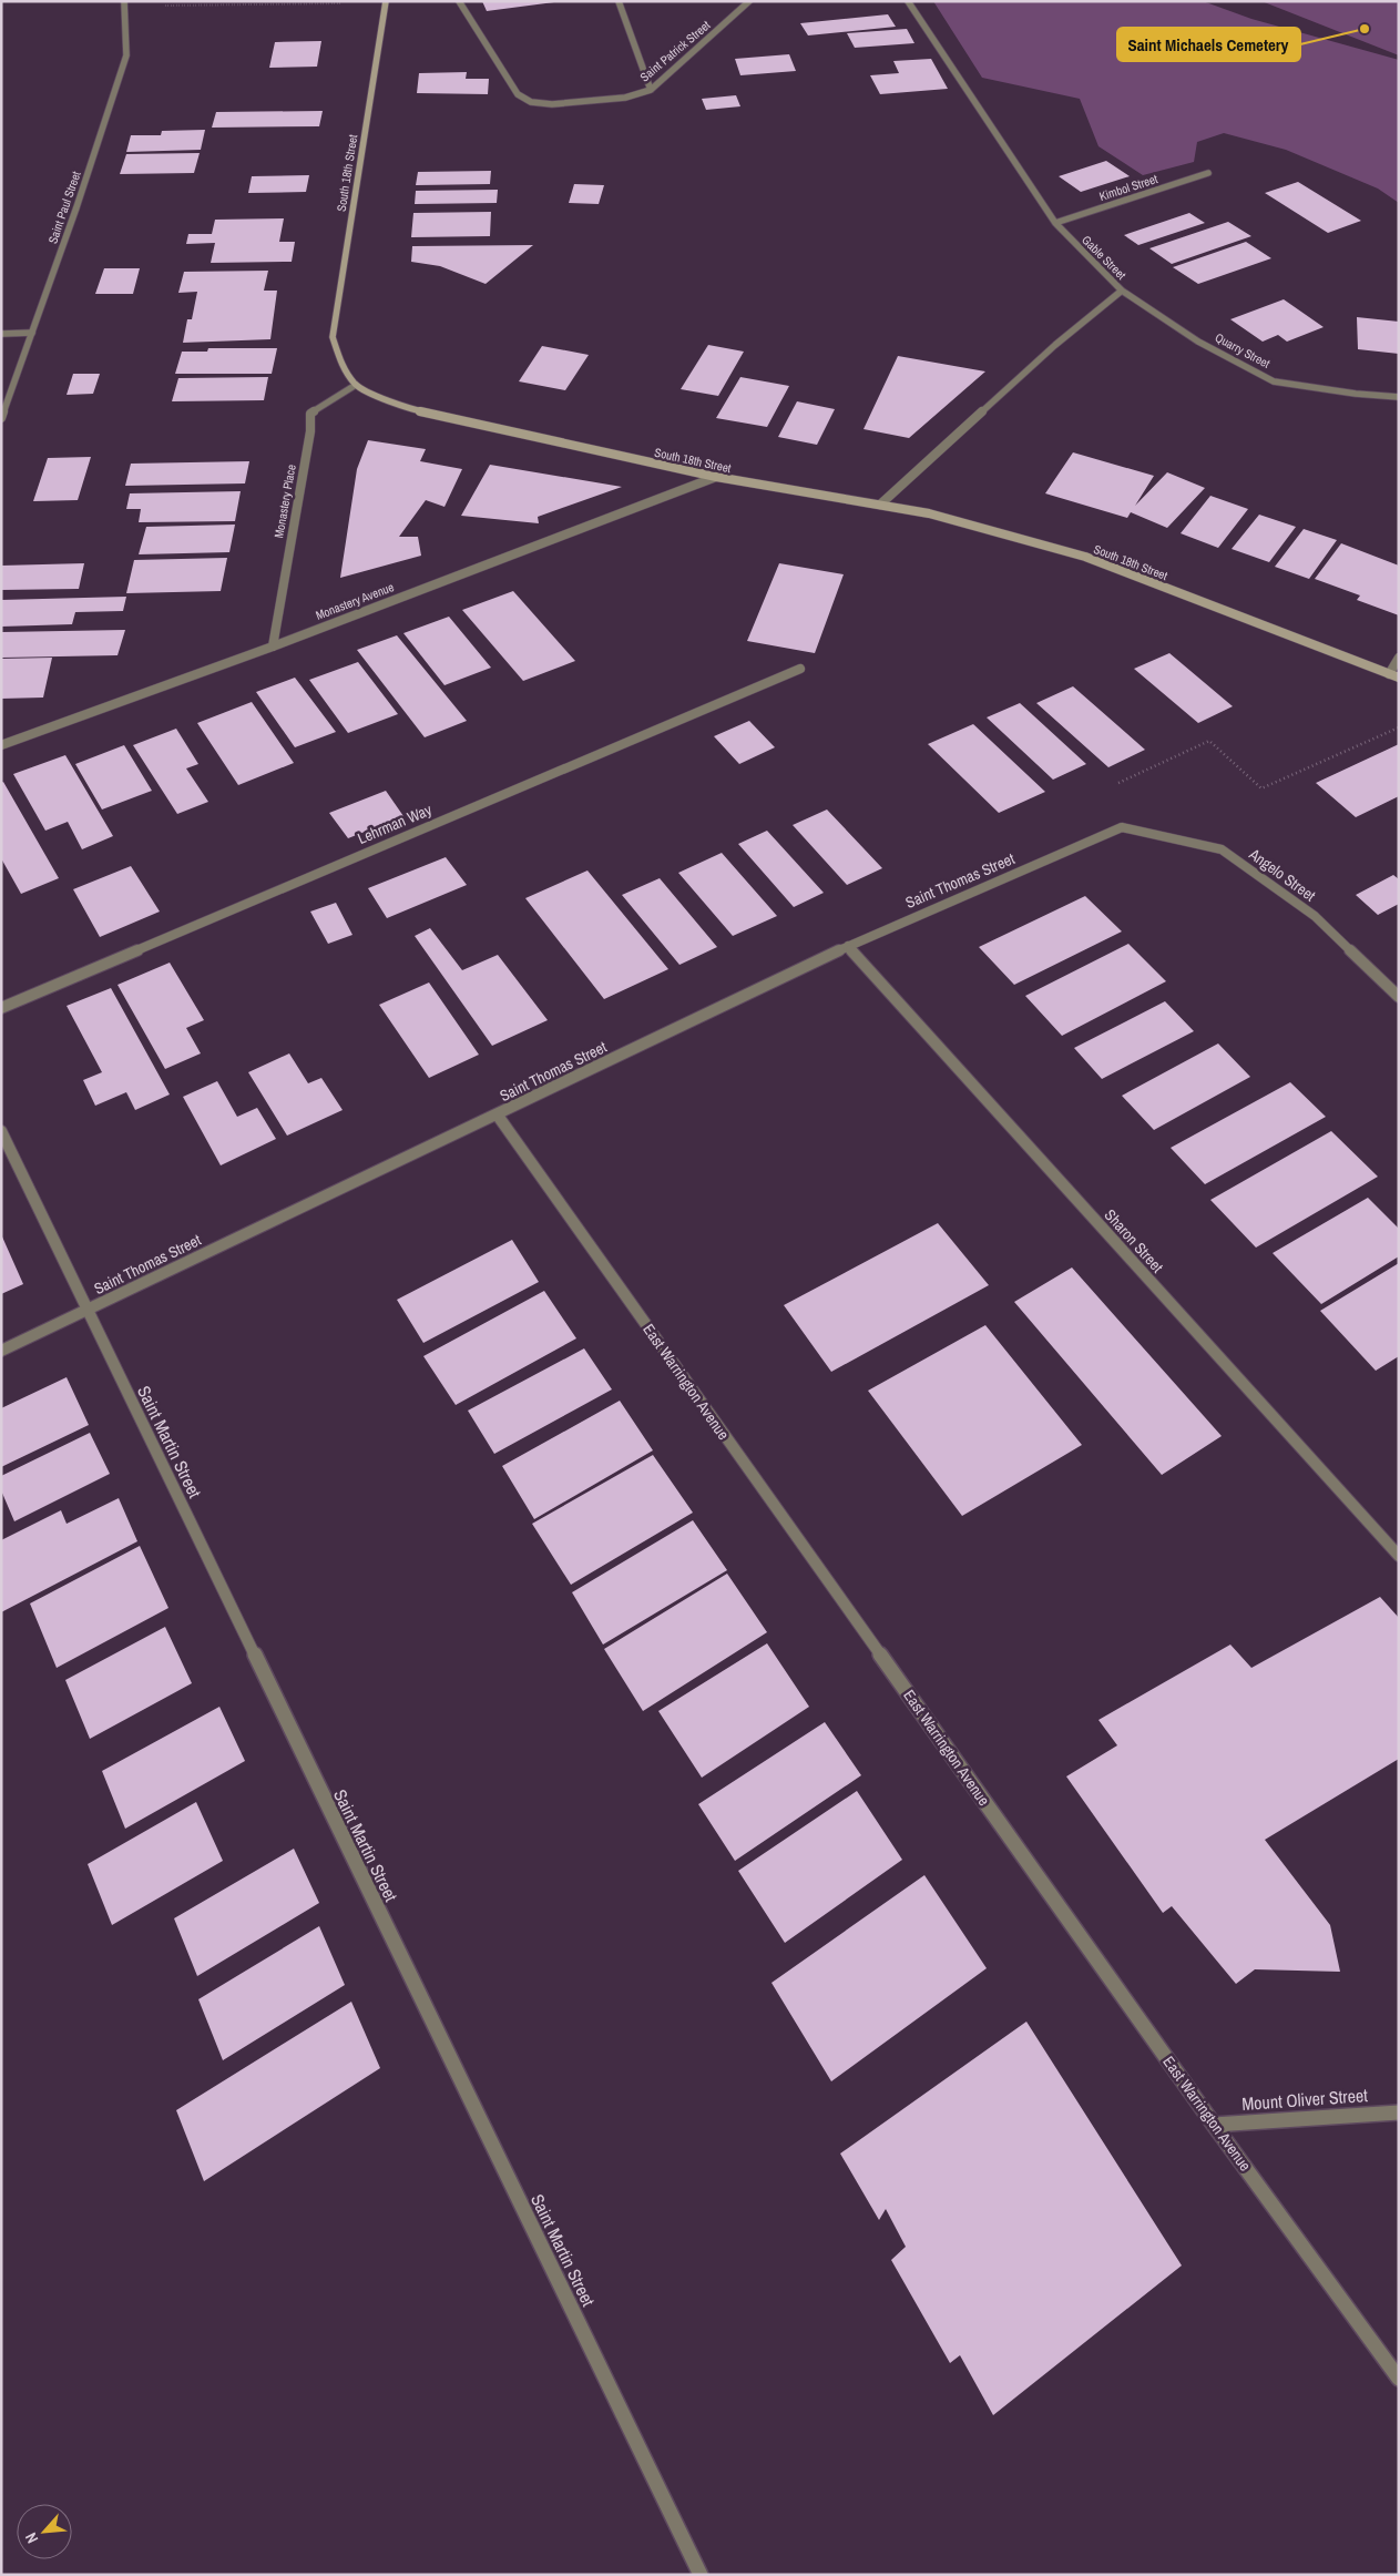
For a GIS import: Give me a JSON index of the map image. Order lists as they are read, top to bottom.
{
  "streets": {
    "main road": ["South 18th Street"],
    "street": [
      "Saint Patrick Street",
      "Kimbol Street",
      "Saint Paul Street",
      "Gable Street",
      "Quarry Street",
      "Monastery Place",
      "Monastery Avenue",
      "Lehrman Way",
      "Angelo Street",
      "Saint Thomas Street",
      "Sharon Street",
      "East Warrington Avenue",
      "Saint Martin Street",
      "Mount Oliver Street"
    ]
  },
  "crossings": [
    ["South 18th Street", "Gable Street"],
    ["South 18th Street", "Monastery Place"],
    ["South 18th Street", "Monastery Avenue"],
    ["Kimbol Street", "Gable Street"],
    ["Gable Street", "Quarry Street"],
    ["Monastery Place", "Monastery Avenue"],
    ["Angelo Street", "Saint Thomas Street"],
    ["Saint Thomas Street", "Sharon Street"],
    ["Saint Thomas Street", "East Warrington Avenue"],
    ["Saint Thomas Street", "Saint Martin Street"],
    ["East Warrington Avenue", "Mount Oliver Street"]
  ],
  "places": ["Saint Michaels Cemetery"],
  "north": "bottom left"
}
